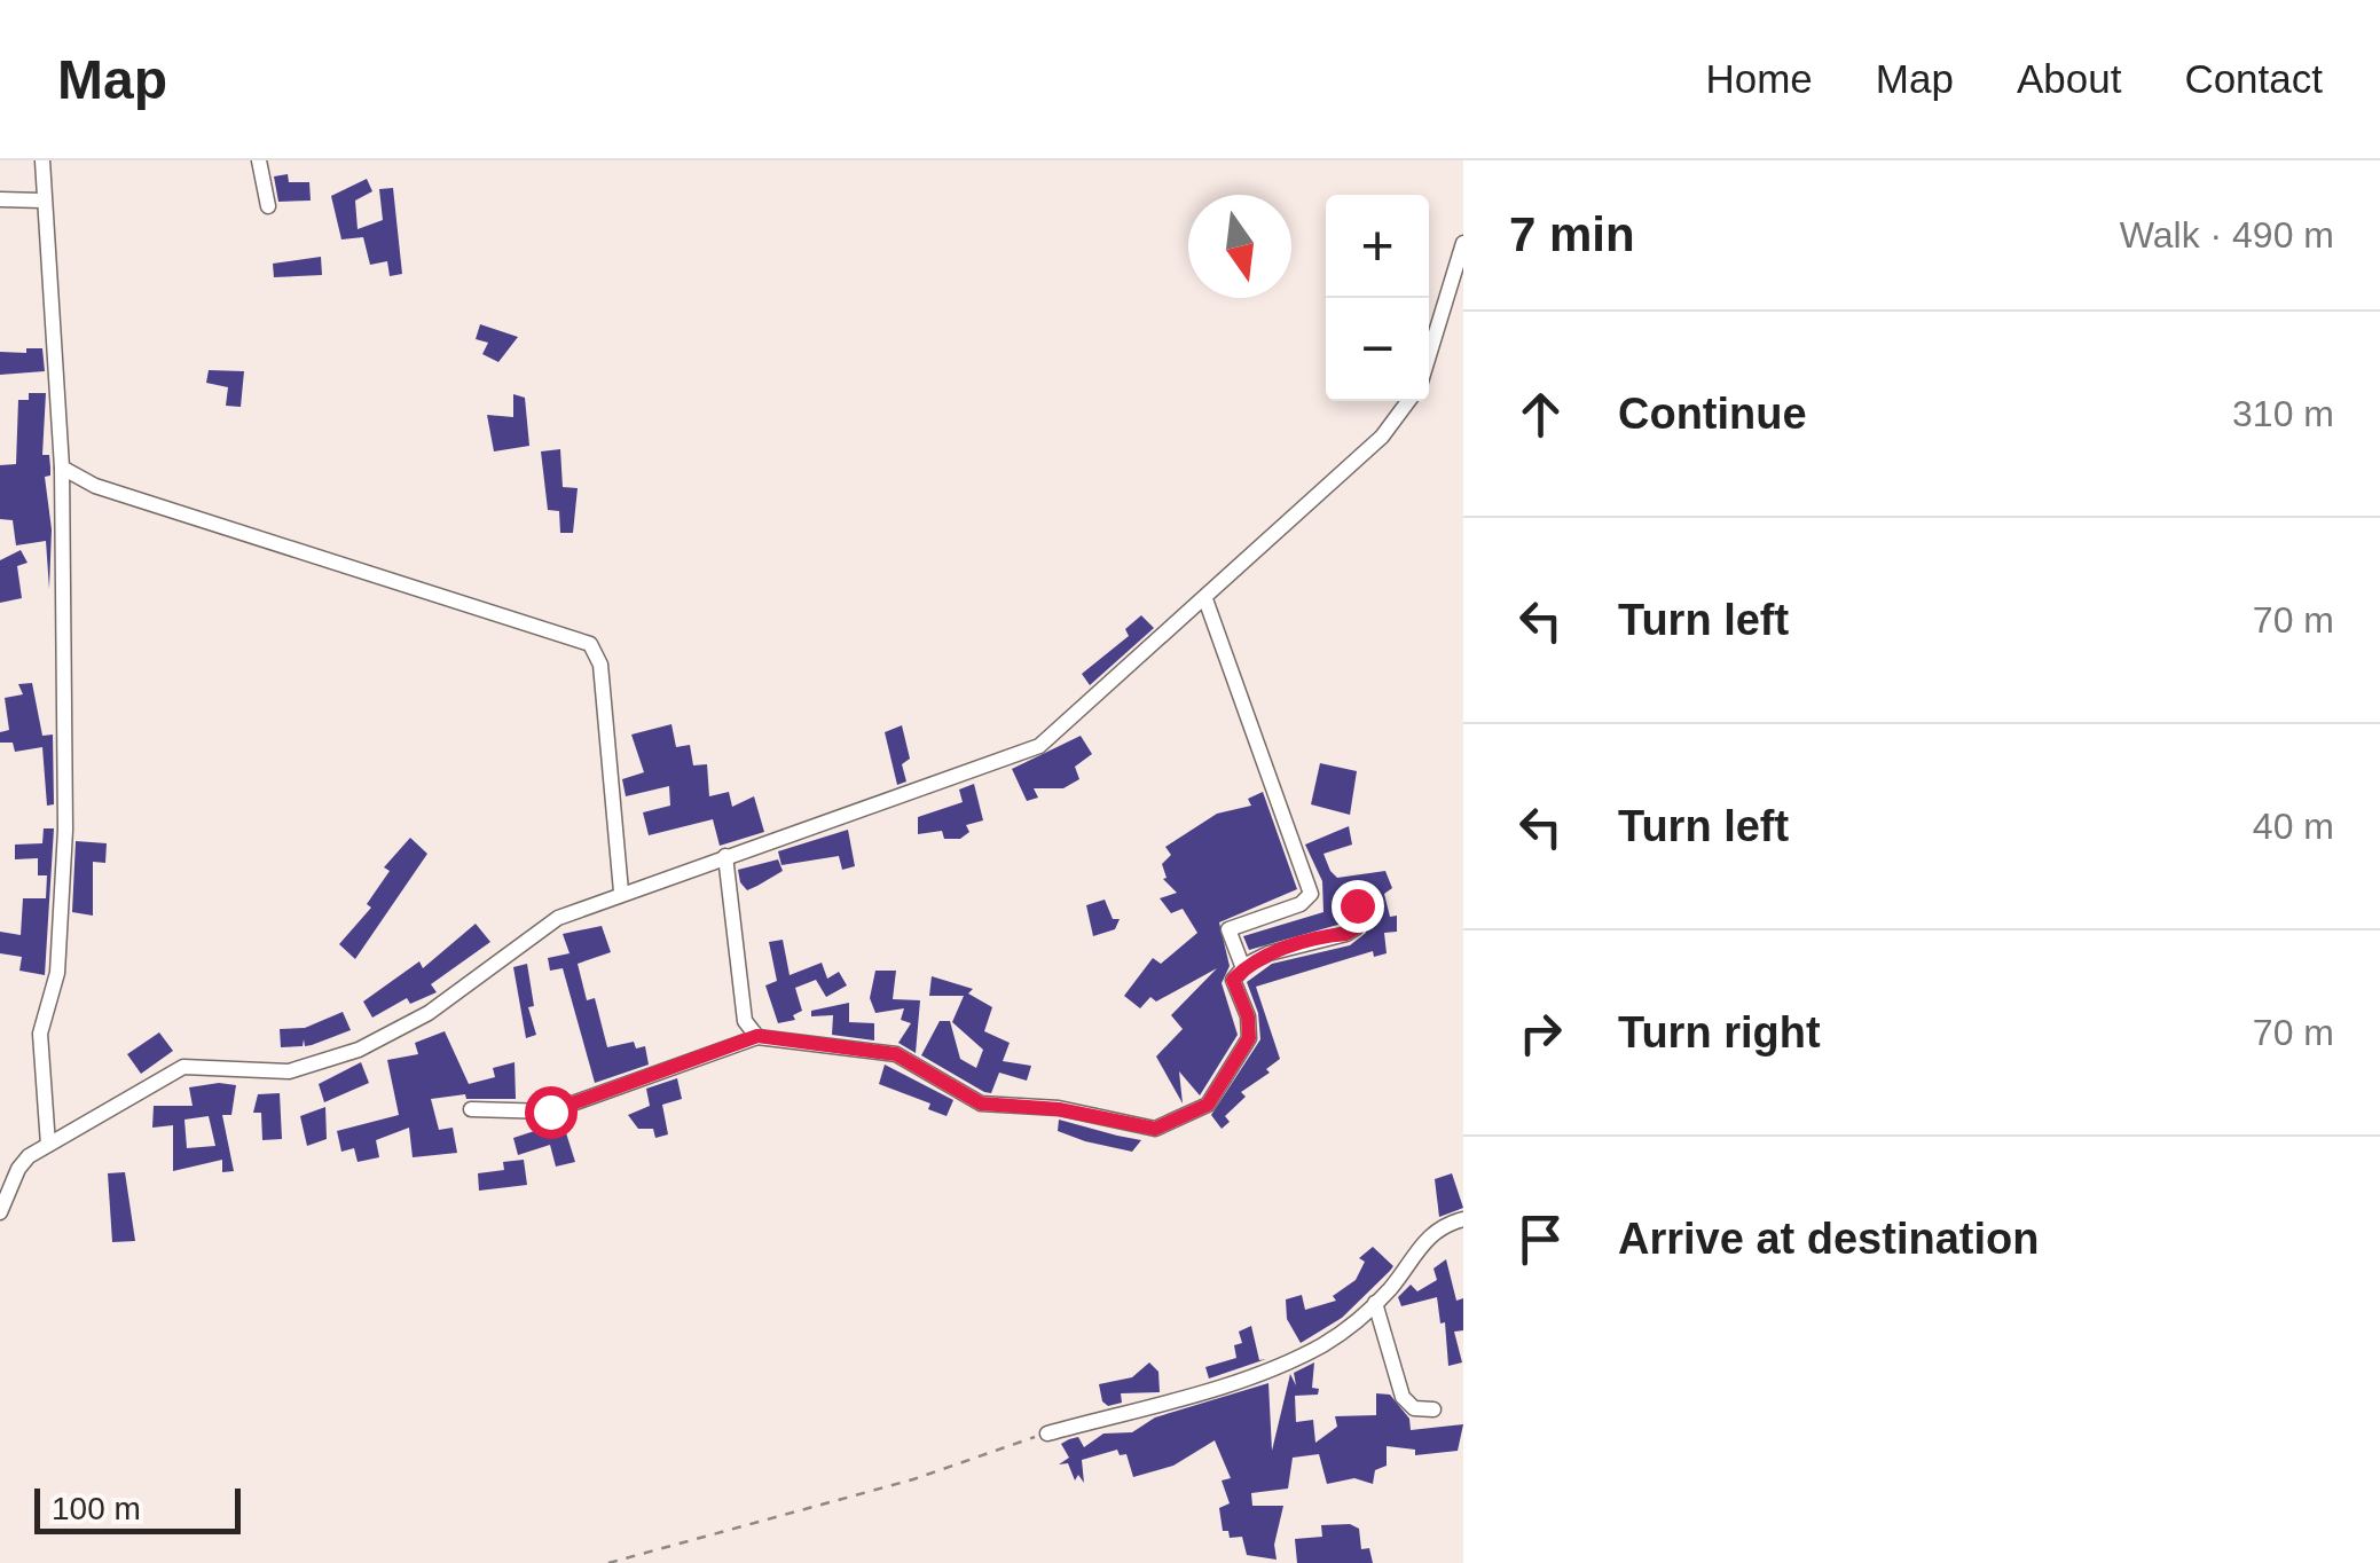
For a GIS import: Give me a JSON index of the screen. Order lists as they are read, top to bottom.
{
  "scale_bar": "100 m",
  "north": "bottom",
  "page": {
    "header": "Map",
    "nav": [
      "Home",
      "Map",
      "About",
      "Contact"
    ],
    "heading": ["7 min", "Walk · 490 m"],
    "map_buttons": ["+", "−"],
    "list": [
      ["Continue", "310 m"],
      ["Turn left", "70 m"],
      ["Turn left", "40 m"],
      ["Turn right", "70 m"],
      "Arrive at destination"
    ],
    "scale": "100 m"
  }
}
